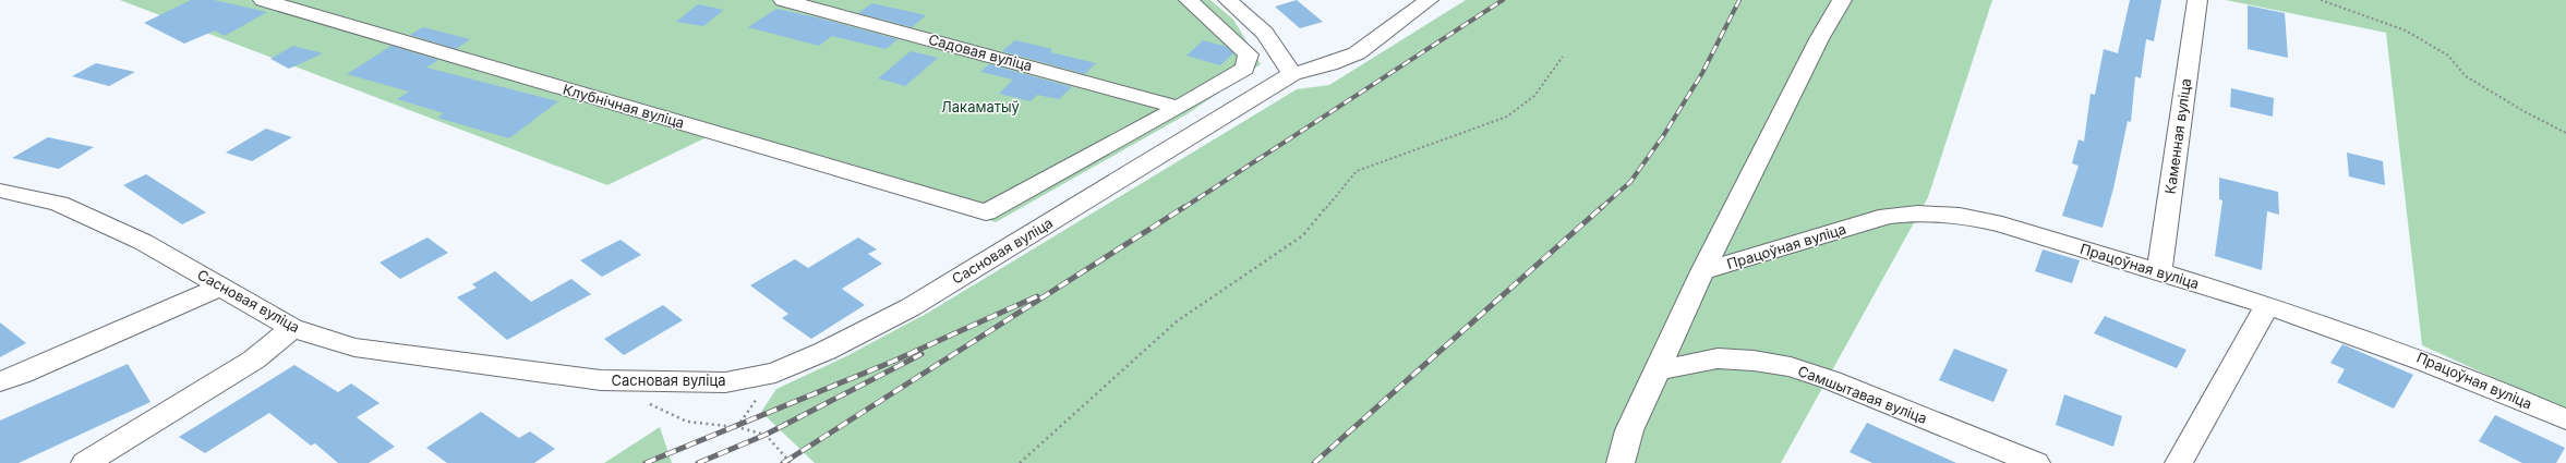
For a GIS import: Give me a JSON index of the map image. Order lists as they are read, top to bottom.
{
  "streets": {
    "street": [
      "Садовая вуліца",
      "Клубнічная вуліца",
      "Каменная вуліца",
      "Працоўная вуліца",
      "Сасновая вуліца",
      "Самшытавая вуліца"
    ]
  },
  "crossings": [
    ["Садовая вуліца", "Клубнічная вуліца"],
    ["Каменная вуліца", "Працоўная вуліца"]
  ],
  "parks": ["Лакаматыў"]
}
